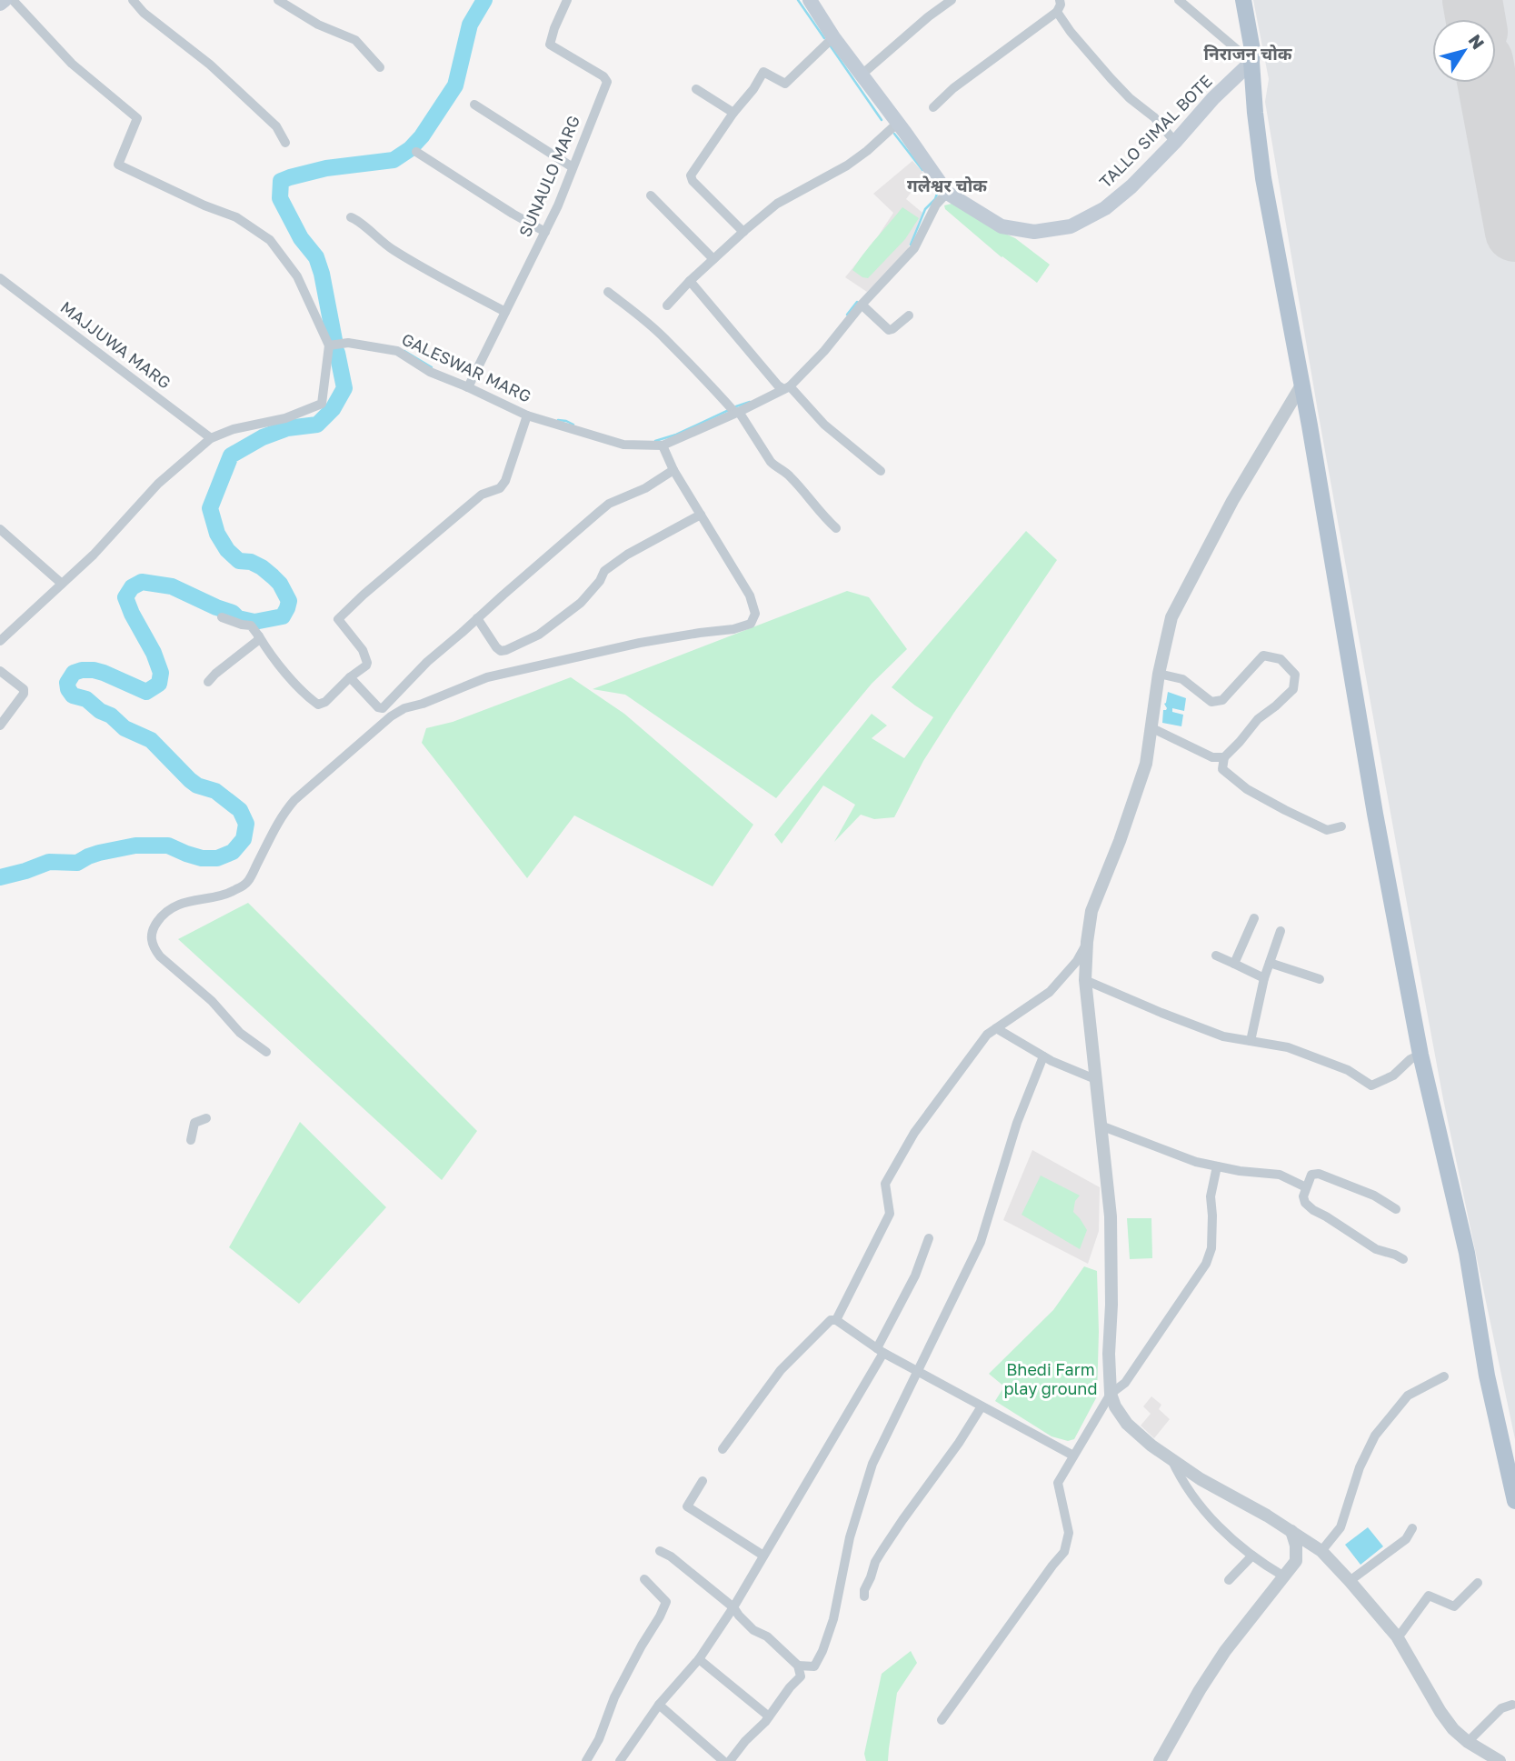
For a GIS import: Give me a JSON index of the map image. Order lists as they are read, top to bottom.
{
  "streets": {
    "main road": ["TALLO SIMAL BOTE"],
    "street": ["SUNAULO MARG", "MAJJUWA MARG", "GALESWAR MARG"]
  },
  "crossings": [
    ["TALLO SIMAL BOTE", "GALESWAR MARG"],
    ["SUNAULO MARG", "GALESWAR MARG"]
  ],
  "districts": ["निराजन चोक", "गलेश्वर चोक"],
  "parks": ["Bhedi Farm play ground"],
  "north": "top right"
}
